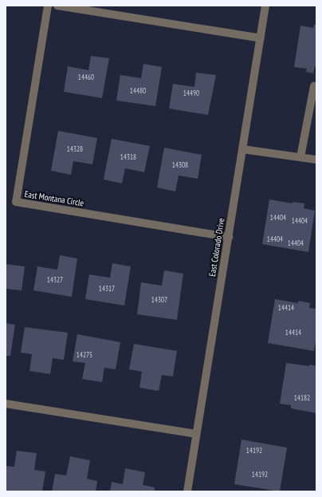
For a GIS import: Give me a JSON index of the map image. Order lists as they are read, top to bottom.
{
  "streets": {
    "street": ["East Montana Circle", "East Colorado Drive"]
  },
  "crossings": [
    ["East Montana Circle", "East Colorado Drive"]
  ],
  "house_numbers": [
    "14460",
    "14480",
    "14490",
    "14328",
    "14318",
    "14308",
    "14404",
    "14404",
    "14404",
    "14404",
    "14327",
    "14317",
    "14307",
    "14414",
    "14414",
    "14275",
    "14182",
    "14192",
    "14192"
  ]
}
